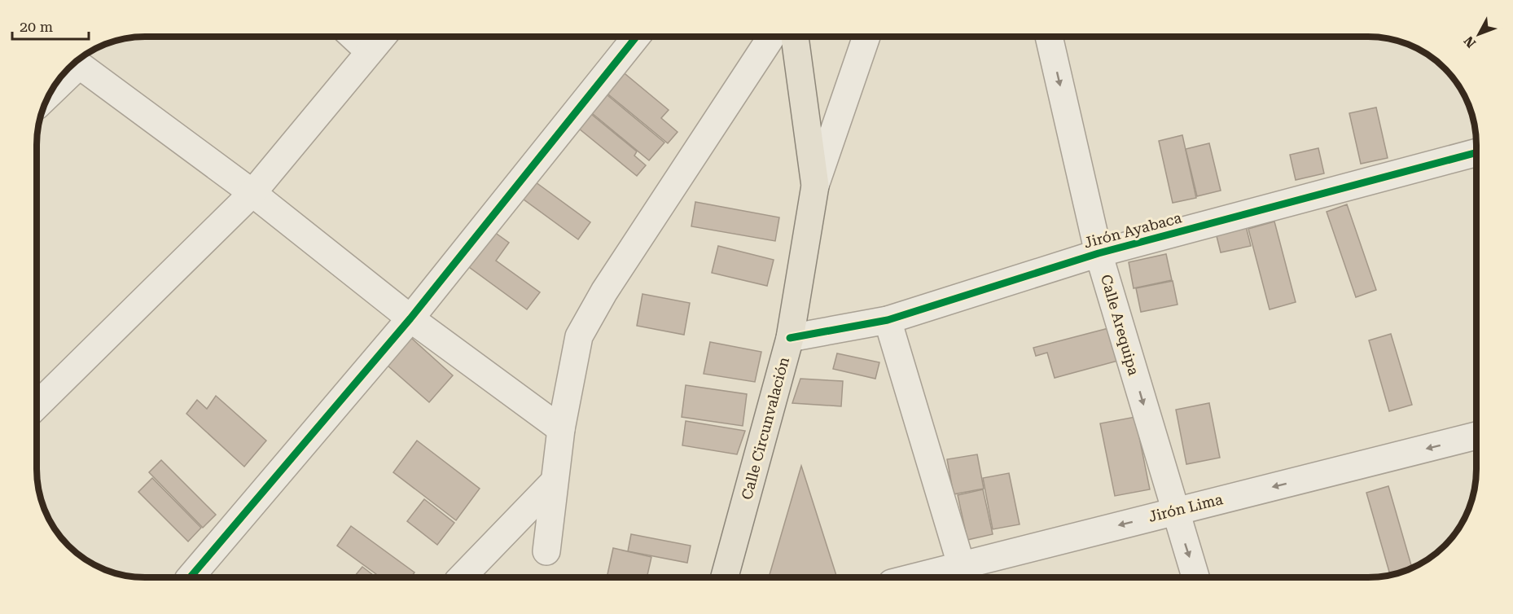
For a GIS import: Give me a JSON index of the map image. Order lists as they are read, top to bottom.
{
  "streets": {
    "main road": ["Calle Circunvalación"],
    "street": ["Jirón Ayabaca", "Calle Arequipa", "Jirón Lima"]
  },
  "crossings": [
    ["Jirón Ayabaca", "Calle Arequipa"],
    ["Jirón Ayabaca", "Calle Circunvalación"],
    ["Calle Arequipa", "Jirón Lima"]
  ],
  "one_way": ["Jirón Lima"],
  "scale_bar": "20 m",
  "north": "bottom left"
}
